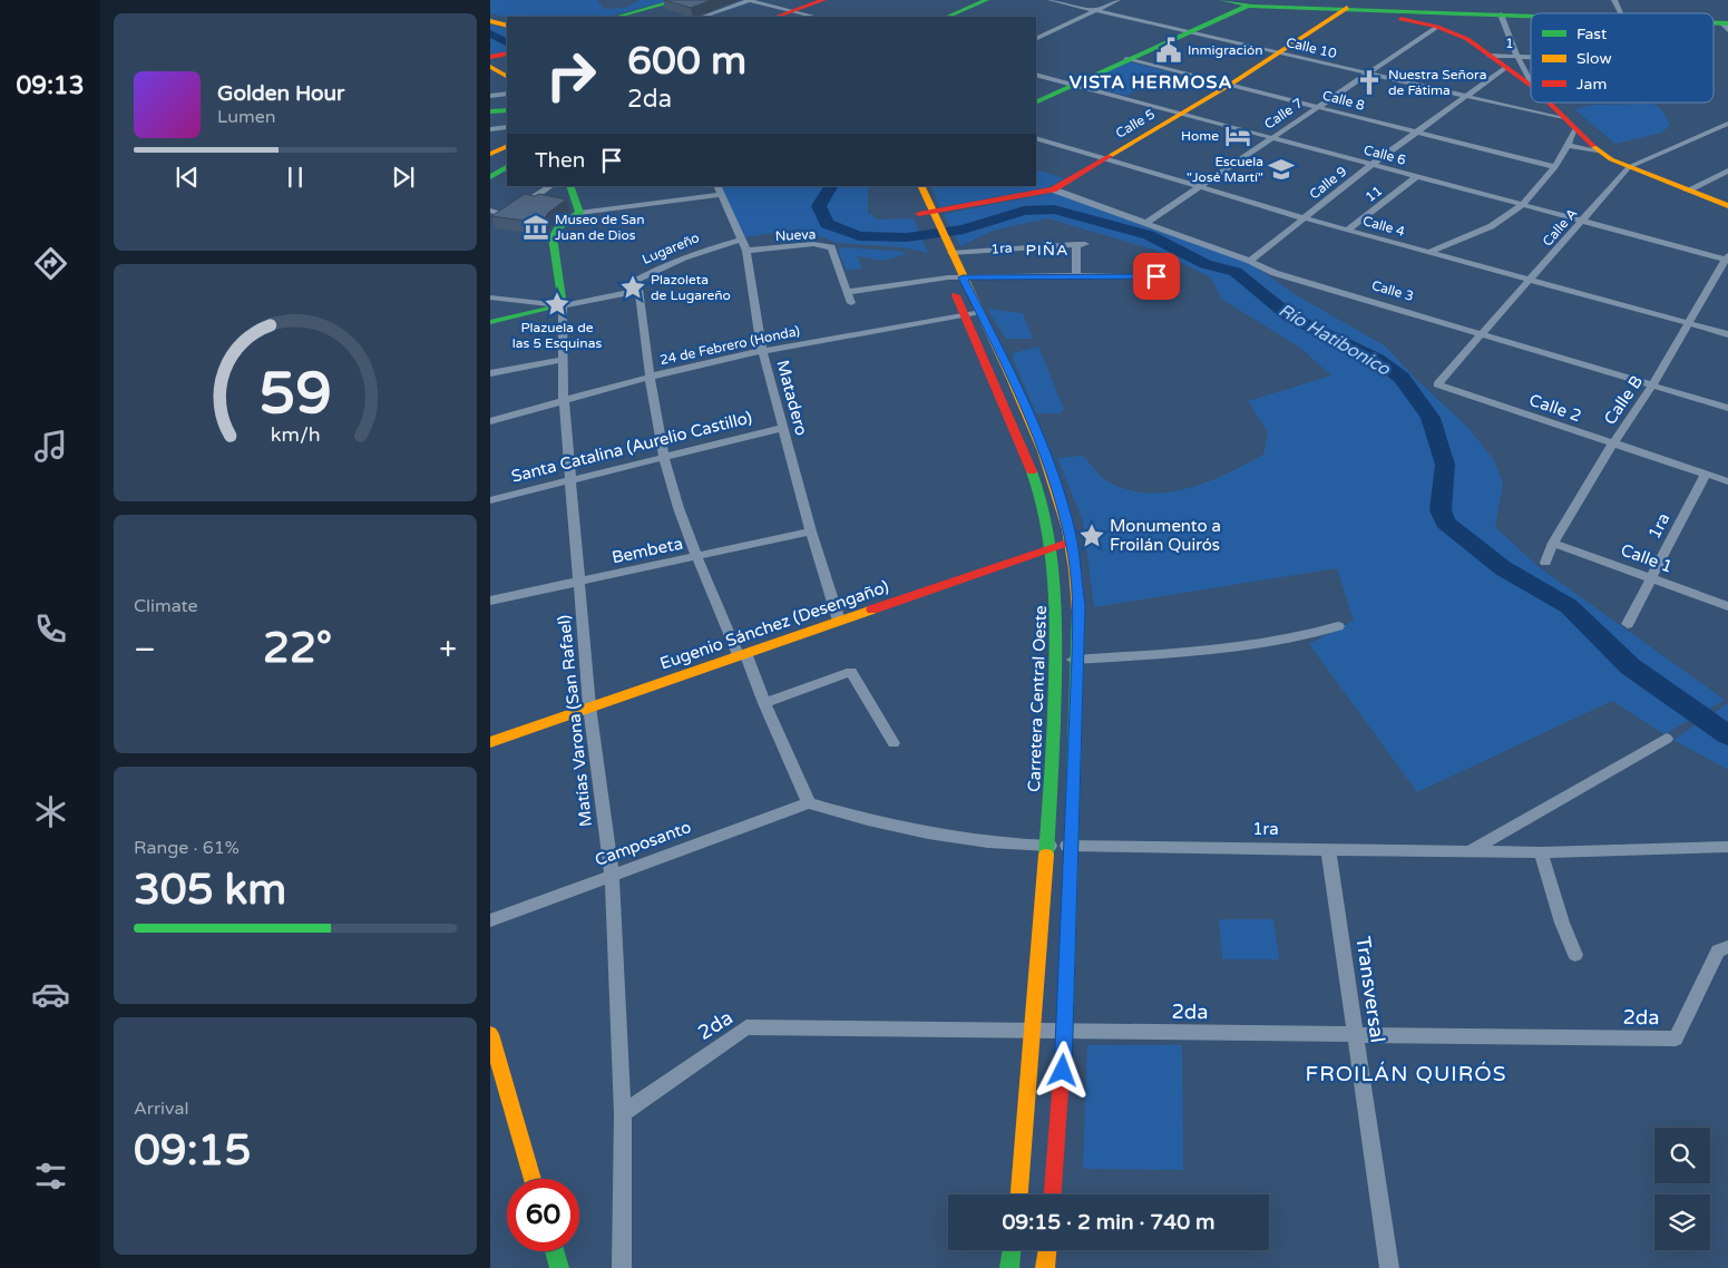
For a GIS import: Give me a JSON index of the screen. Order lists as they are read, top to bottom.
{
  "streets": {
    "main road": [
      "Calle 5",
      "Lugareño",
      "Eugenio Sánchez (Desengaño)",
      "Carretera Central Oeste",
      "Matías Varona (San Rafael)"
    ],
    "street": [
      "1",
      "Calle 10",
      "Calle 8",
      "Calle 7",
      "Calle 6",
      "Calle 9",
      "11",
      "Calle 4",
      "Calle A",
      "Nueva",
      "1ra",
      "Calle 3",
      "24 de Febrero (Honda)",
      "Matadero",
      "Calle B",
      "Calle 2",
      "Santa Catalina (Aurelio Castillo)",
      "Bembeta",
      "Calle 1",
      "Camposanto",
      "Transversal",
      "2da"
    ]
  },
  "crossings": [
    ["Calle 10", "Calle 7"],
    ["Calle 10", "Calle 5"],
    ["Calle 10", "Calle 9"],
    ["Calle 8", "Calle 7"],
    ["Calle 8", "Calle 5"],
    ["Calle 8", "Calle 9"],
    ["Calle 7", "Calle 6"],
    ["Calle 7", "Calle 4"],
    ["Calle 7", "Calle 3"],
    ["Calle 5", "Calle 6"],
    ["Calle 5", "Calle 4"],
    ["Calle 5", "Calle 3"],
    ["Calle 6", "Calle 9"],
    ["Calle 6", "11"],
    ["Calle 6", "Calle A"],
    ["Calle 6", "Calle B"],
    ["Calle 9", "Calle 4"],
    ["Calle 9", "Calle 3"],
    ["11", "Calle 4"],
    ["Calle 4", "Calle A"],
    ["Calle 4", "Calle B"],
    ["Calle A", "Calle 3"],
    ["Calle A", "Calle 2"],
    ["Nueva", "Matadero"],
    ["Lugareño", "Matadero"],
    ["Lugareño", "Matías Varona (San Rafael)"],
    ["1ra", "Calle 2"],
    ["1ra", "Calle 1"],
    ["1ra", "Carretera Central Oeste"],
    ["1ra", "Camposanto"],
    ["1ra", "Transversal"],
    ["Calle 3", "Calle B"],
    ["24 de Febrero (Honda)", "Matadero"],
    ["24 de Febrero (Honda)", "Carretera Central Oeste"],
    ["24 de Febrero (Honda)", "Matías Varona (San Rafael)"],
    ["Matadero", "Santa Catalina (Aurelio Castillo)"],
    ["Matadero", "Bembeta"],
    ["Matadero", "Eugenio Sánchez (Desengaño)"],
    ["Calle B", "Calle 2"],
    ["Calle B", "Calle 1"],
    ["Santa Catalina (Aurelio Castillo)", "Matías Varona (San Rafael)"],
    ["Bembeta", "Matías Varona (San Rafael)"],
    ["Eugenio Sánchez (Desengaño)", "Carretera Central Oeste"],
    ["Eugenio Sánchez (Desengaño)", "Matías Varona (San Rafael)"],
    ["Carretera Central Oeste", "2da"],
    ["Matías Varona (San Rafael)", "Camposanto"],
    ["Matías Varona (San Rafael)", "2da"],
    ["Transversal", "2da"]
  ],
  "districts": ["VISTA HERMOSA", "PIÑA", "FROILÁN QUIRÓS"],
  "water": ["Río Hatibonico"],
  "places": {
    "public building": ["Inmigración"],
    "church": ["Nuestra Señora de Fátima"],
    "hotel": ["Home"],
    "school or university": ["Escuela \"José Martí\""],
    "museum": ["Museo de San Juan de Dios"],
    "place": ["Plazoleta de Lugareño", "Plazuela de las 5 Esquinas", "Monumento a Froilán Quirós"]
  },
  "legend": ["Fast", "Slow", "Jam"],
  "page": {
    "tabs": "09:13",
    "turn": ["600 m", "2da"],
    "song": ["Golden Hour", "Lumen"],
    "then": "Then",
    "tile": [
      "Climate",
      ["Range · 61%", "305 km"],
      ["Arrival", "09:15"]
    ],
    "heat": ["−", "22°", "+"],
    "limit": "60",
    "trip": "09:15 · 2 min · 740 m",
    "gauge": ["59", "km/h"]
  }
}
